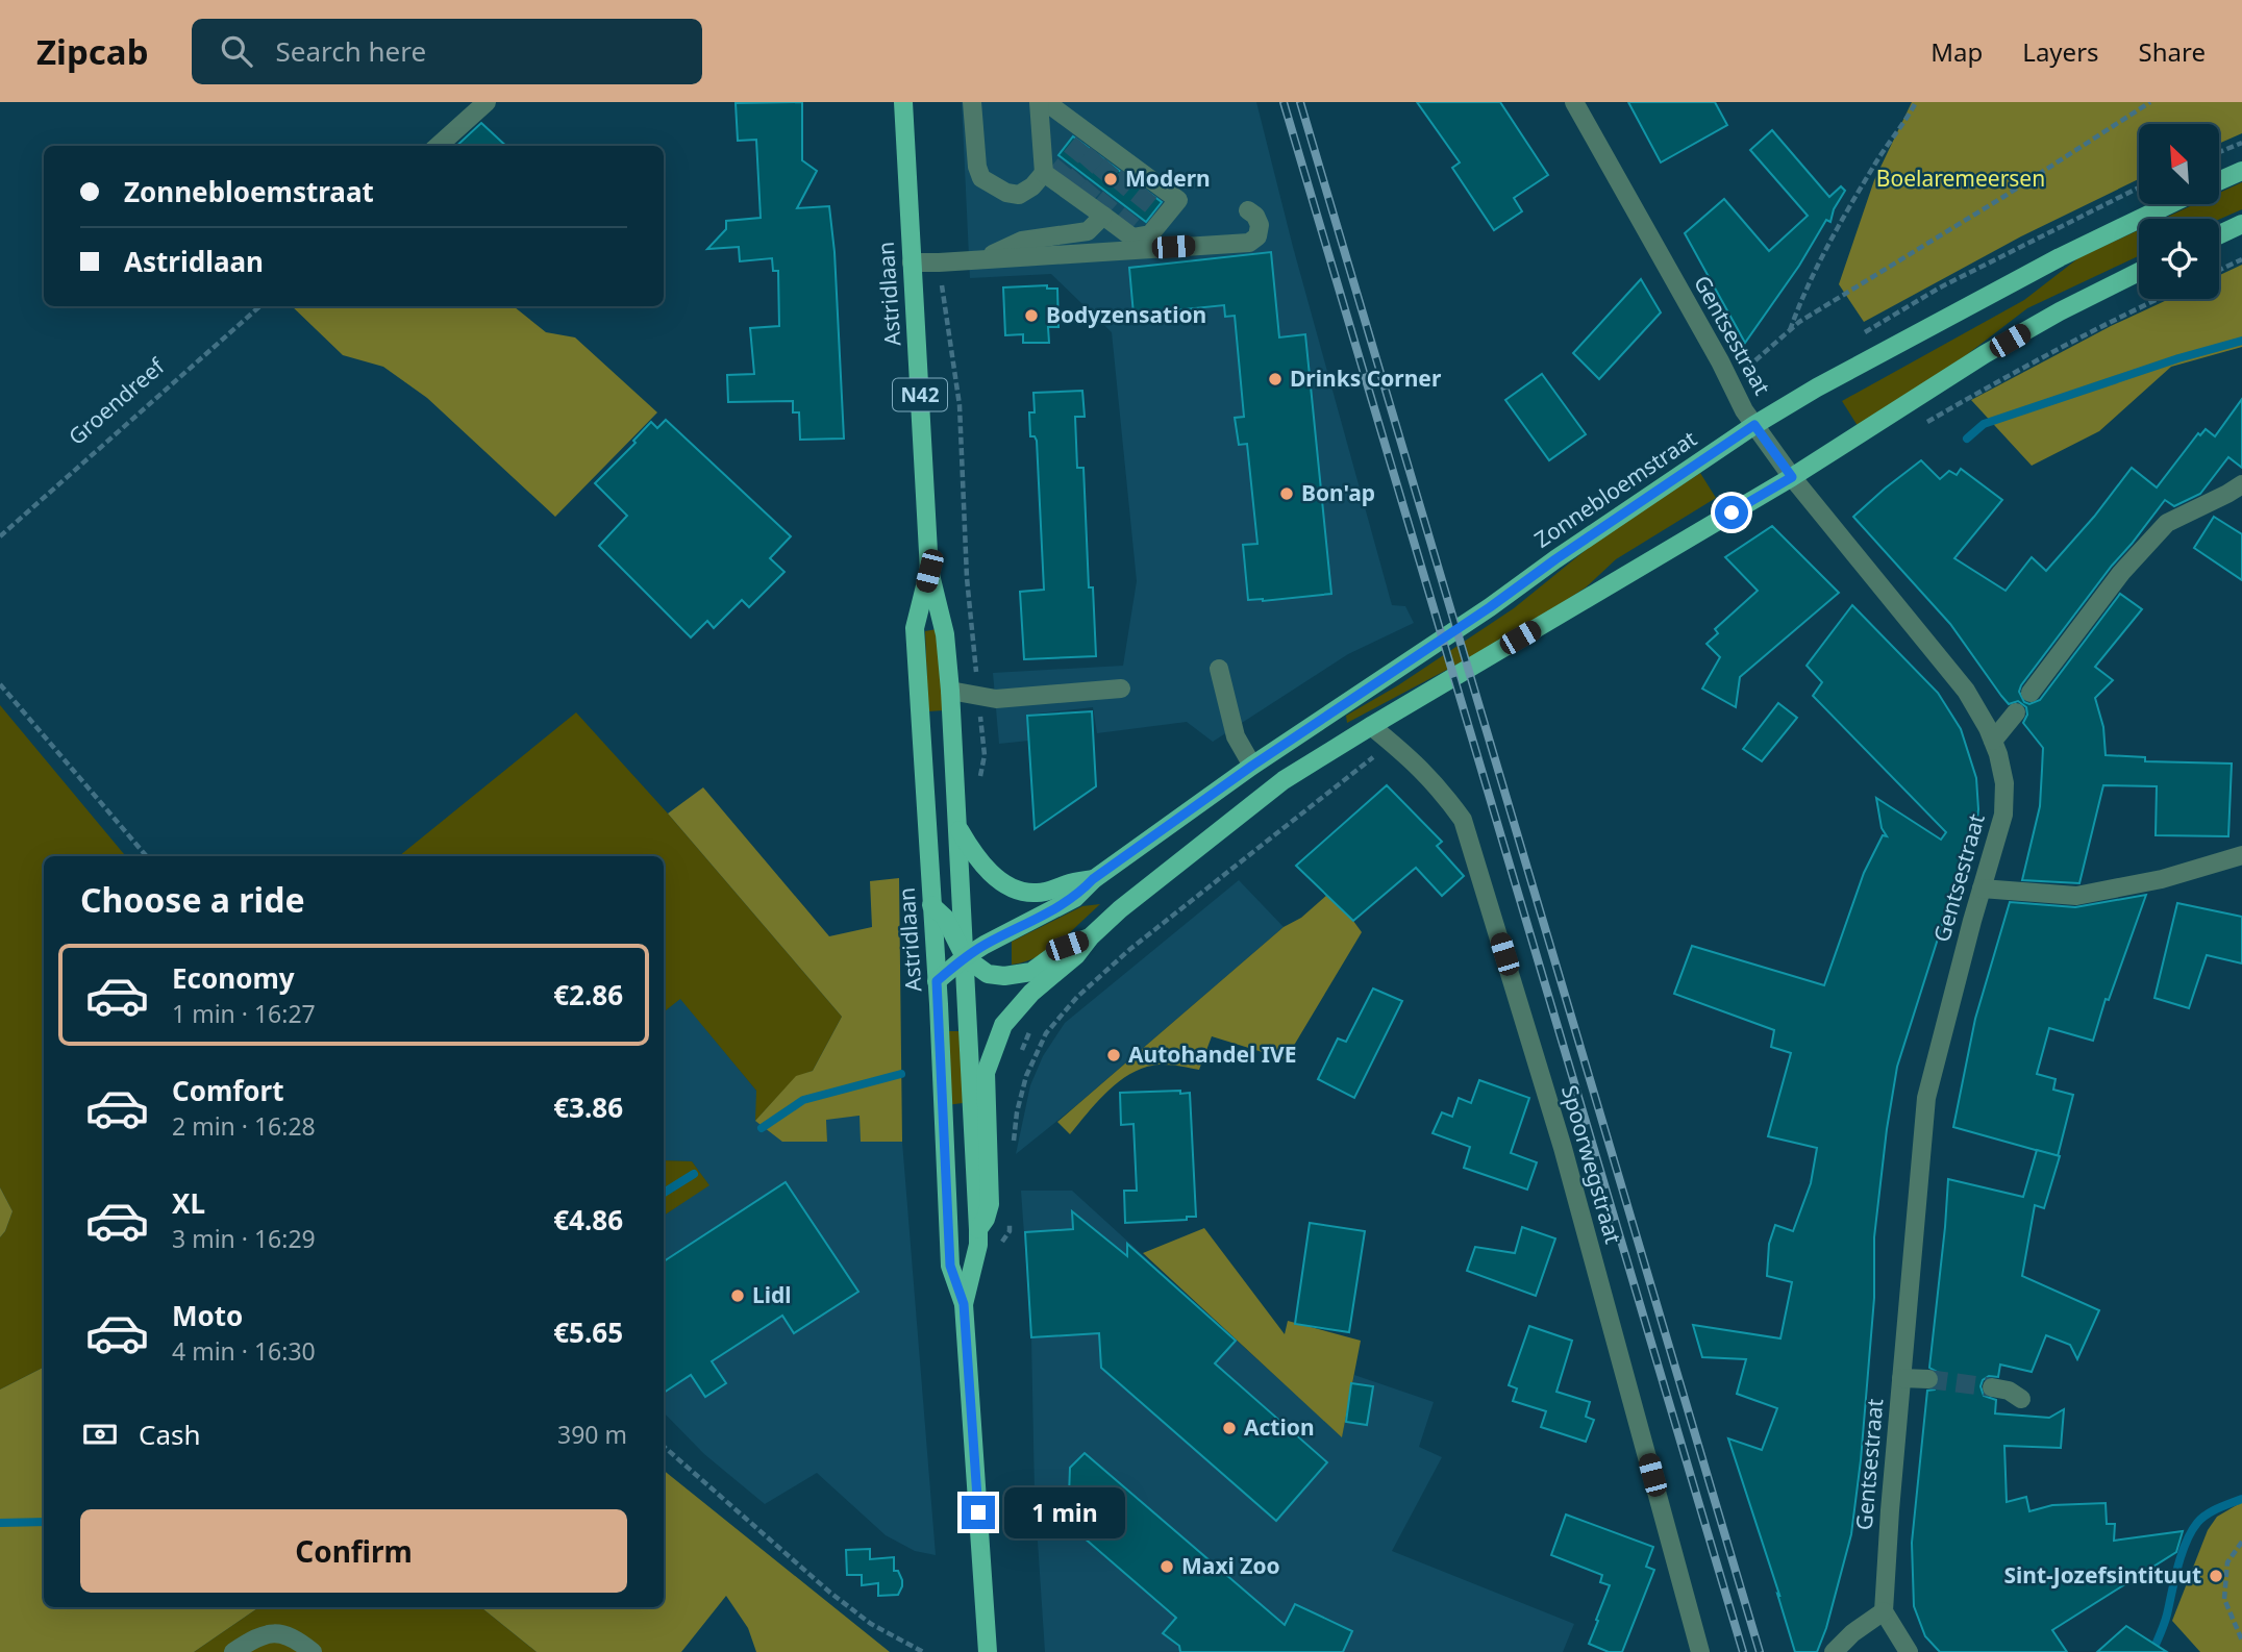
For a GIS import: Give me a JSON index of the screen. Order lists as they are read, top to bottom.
{
  "streets": {
    "main road": ["Astridlaan", "N42", "Zonnebloemstraat"],
    "street": ["Gentsestraat", "Spoorwegstraat"],
    "path": ["Groendreef"]
  },
  "crossings": [
    ["Astridlaan", "Zonnebloemstraat"],
    ["Gentsestraat", "Zonnebloemstraat"]
  ],
  "parks": ["Boelaremeersen"],
  "places": [
    "Modern",
    "Bodyzensation",
    "Drinks Corner",
    "Bon'ap",
    "Autohandel IVE",
    "Lidl",
    "Action",
    "Maxi Zoo",
    "Sint-Jozefsintituut"
  ],
  "north": "top left",
  "page": {
    "header": "Zipcab",
    "search": "Search here",
    "nav": ["Map", "Layers", "Share"],
    "banner": ["Zonnebloemstraat", "Astridlaan"],
    "heading": "Choose a ride",
    "list": [
      {
        "name": "Economy",
        "note": "1 min · 16:27",
        "value": "€2.86"
      },
      {
        "name": "Comfort",
        "note": "2 min · 16:28",
        "value": "€3.86"
      },
      {
        "name": "XL",
        "note": "3 min · 16:29",
        "value": "€4.86"
      },
      {
        "name": "Moto",
        "note": "4 min · 16:30",
        "value": "€5.65"
      }
    ],
    "pay": ["Cash", "390 m"],
    "bubble": "1 min",
    "buttons": "Confirm"
  }
}
